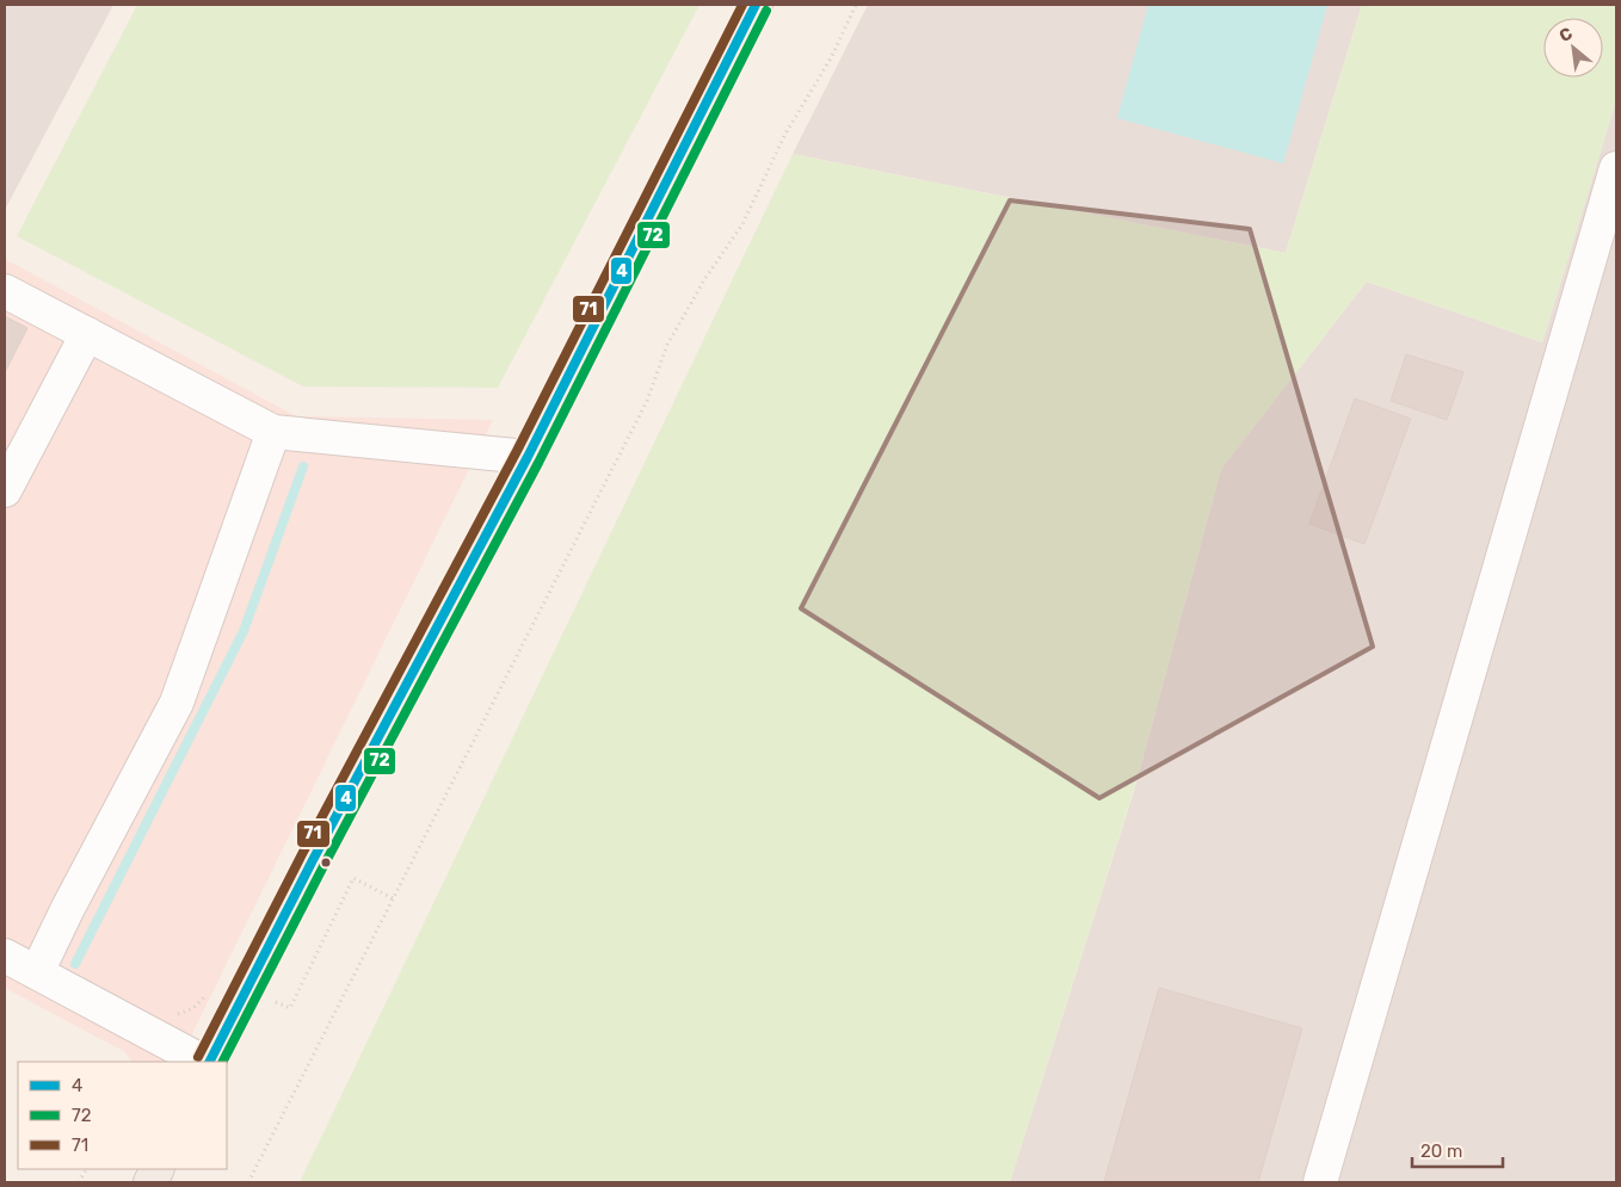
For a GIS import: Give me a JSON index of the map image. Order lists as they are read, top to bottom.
{
  "lines": ["transit line 4", "transit line 71", "transit line 72"],
  "legend": ["4", "72", "71"],
  "scale_bar": "20 m",
  "north": "top left"
}
